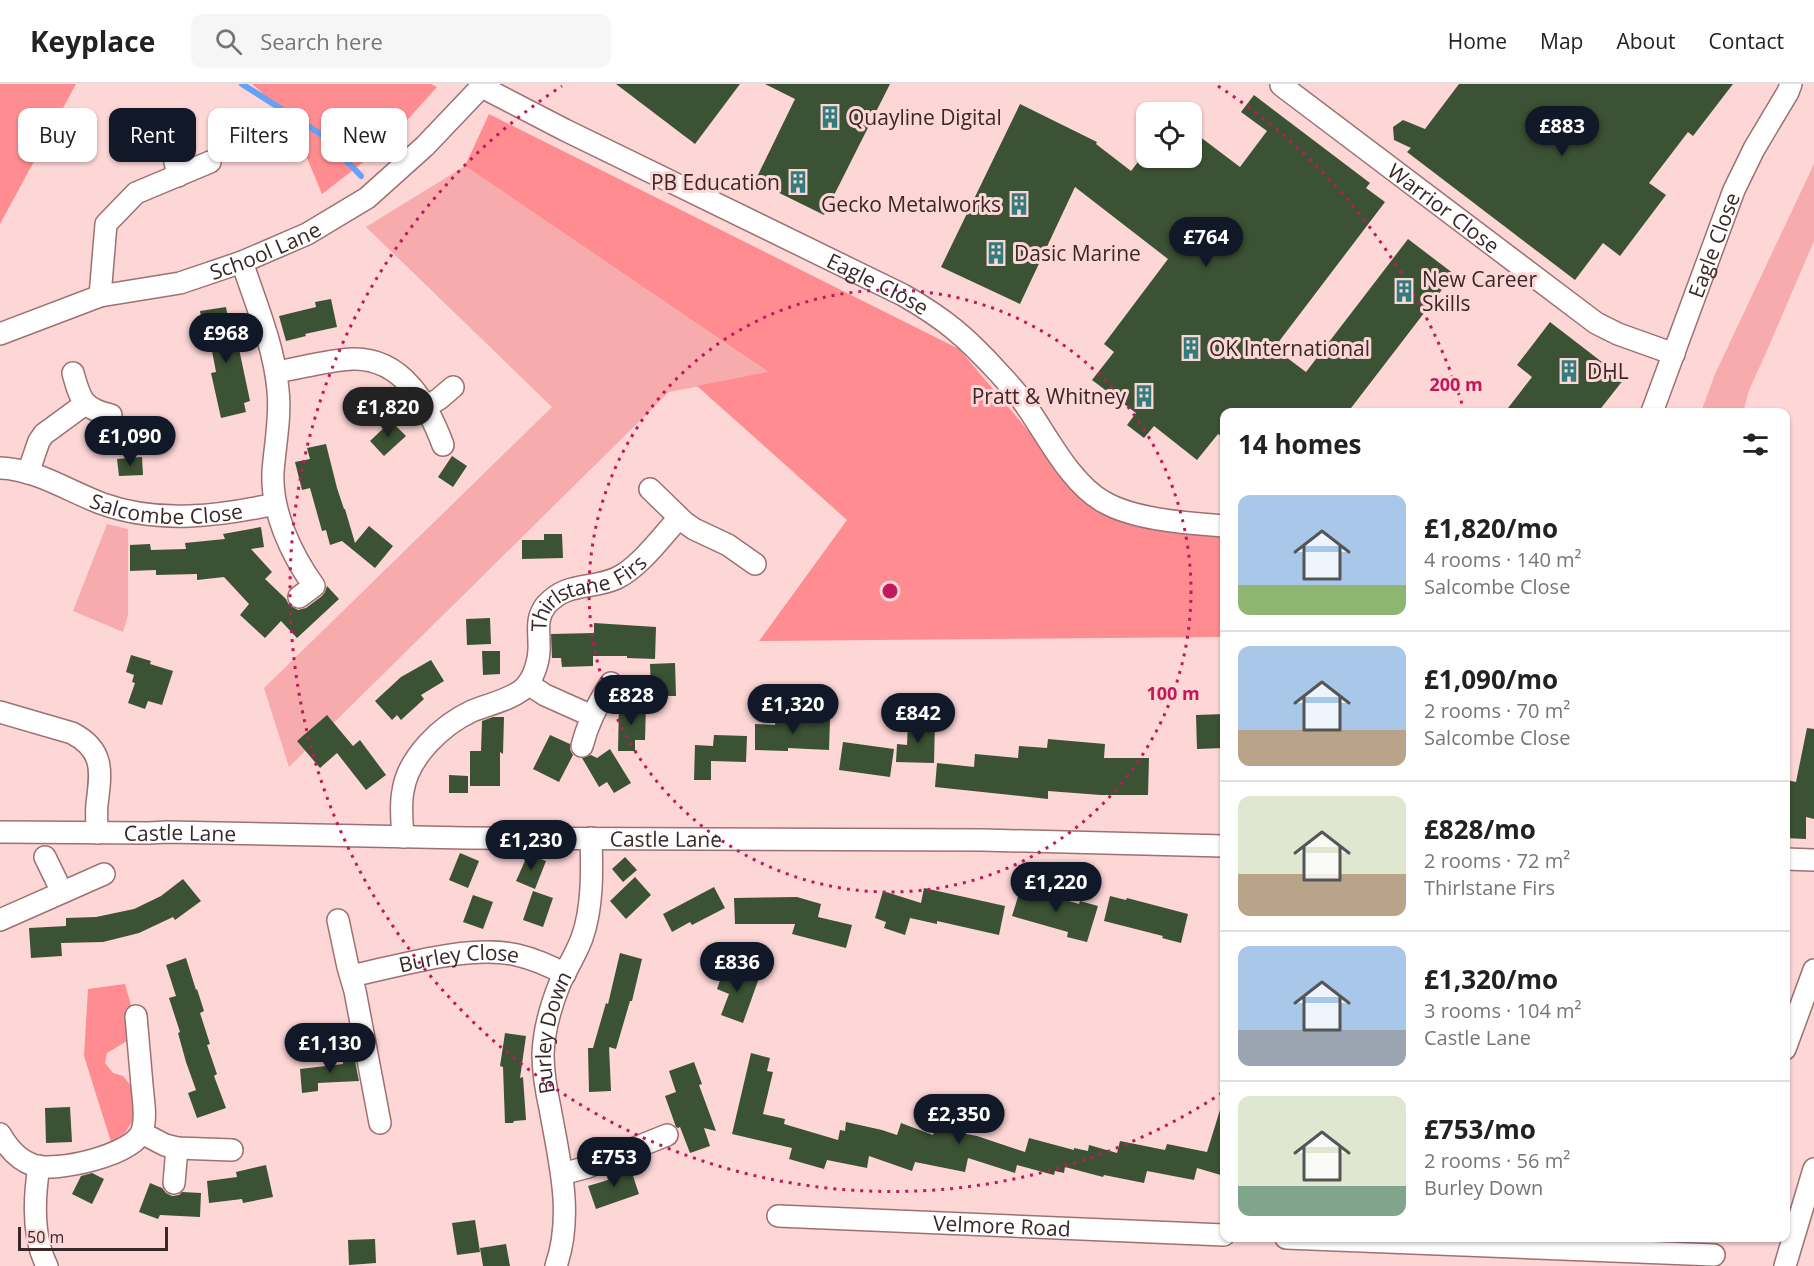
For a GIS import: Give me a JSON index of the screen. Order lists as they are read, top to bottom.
{
  "streets": {
    "street": [
      "Warrior Close",
      "Eagle Close",
      "School Lane",
      "Salcombe Close",
      "Thirlstane Firs",
      "Castle Lane",
      "Burley Close",
      "Burley Down",
      "Velmore Road"
    ]
  },
  "crossings": [
    ["Warrior Close", "Eagle Close"],
    ["Eagle Close", "School Lane"],
    ["School Lane", "Salcombe Close"],
    ["Castle Lane", "Burley Down"],
    ["Burley Close", "Burley Down"]
  ],
  "places": {
    "building": [
      "Quayline Digital",
      "PB Education",
      "Gecko Metalworks",
      "Dasic Marine",
      "New Career Skills",
      "OK International",
      "DHL",
      "Pratt & Whitney"
    ]
  },
  "scale_bar": "50 m",
  "page": {
    "header": "Keyplace",
    "search": "Search here",
    "nav": [
      "Home",
      "Map",
      "About",
      "Contact"
    ],
    "price": [
      "£883",
      "£764",
      "£968",
      "£1,820",
      "£1,090",
      "£828",
      "£1,320",
      "£842",
      "£1,230",
      "£1,220",
      "£836",
      "£1,130",
      "£2,350",
      "£753"
    ],
    "chip": [
      "Buy",
      "Rent",
      "Filters",
      "New"
    ],
    "heading": "14 homes",
    "list": [
      {
        "name": "£1,820/mo",
        "note": "4 rooms · 140 m² · Salcombe Close"
      },
      {
        "name": "£1,090/mo",
        "note": "2 rooms · 70 m² · Salcombe Close"
      },
      {
        "name": "£828/mo",
        "note": "2 rooms · 72 m² · Thirlstane Firs"
      },
      {
        "name": "£1,320/mo",
        "note": "3 rooms · 104 m² · Castle Lane"
      },
      {
        "name": "£753/mo",
        "note": "2 rooms · 56 m² · Burley Down"
      }
    ],
    "scale": "50 m"
  },
  "rings": ["200 m", "100 m"]
}
